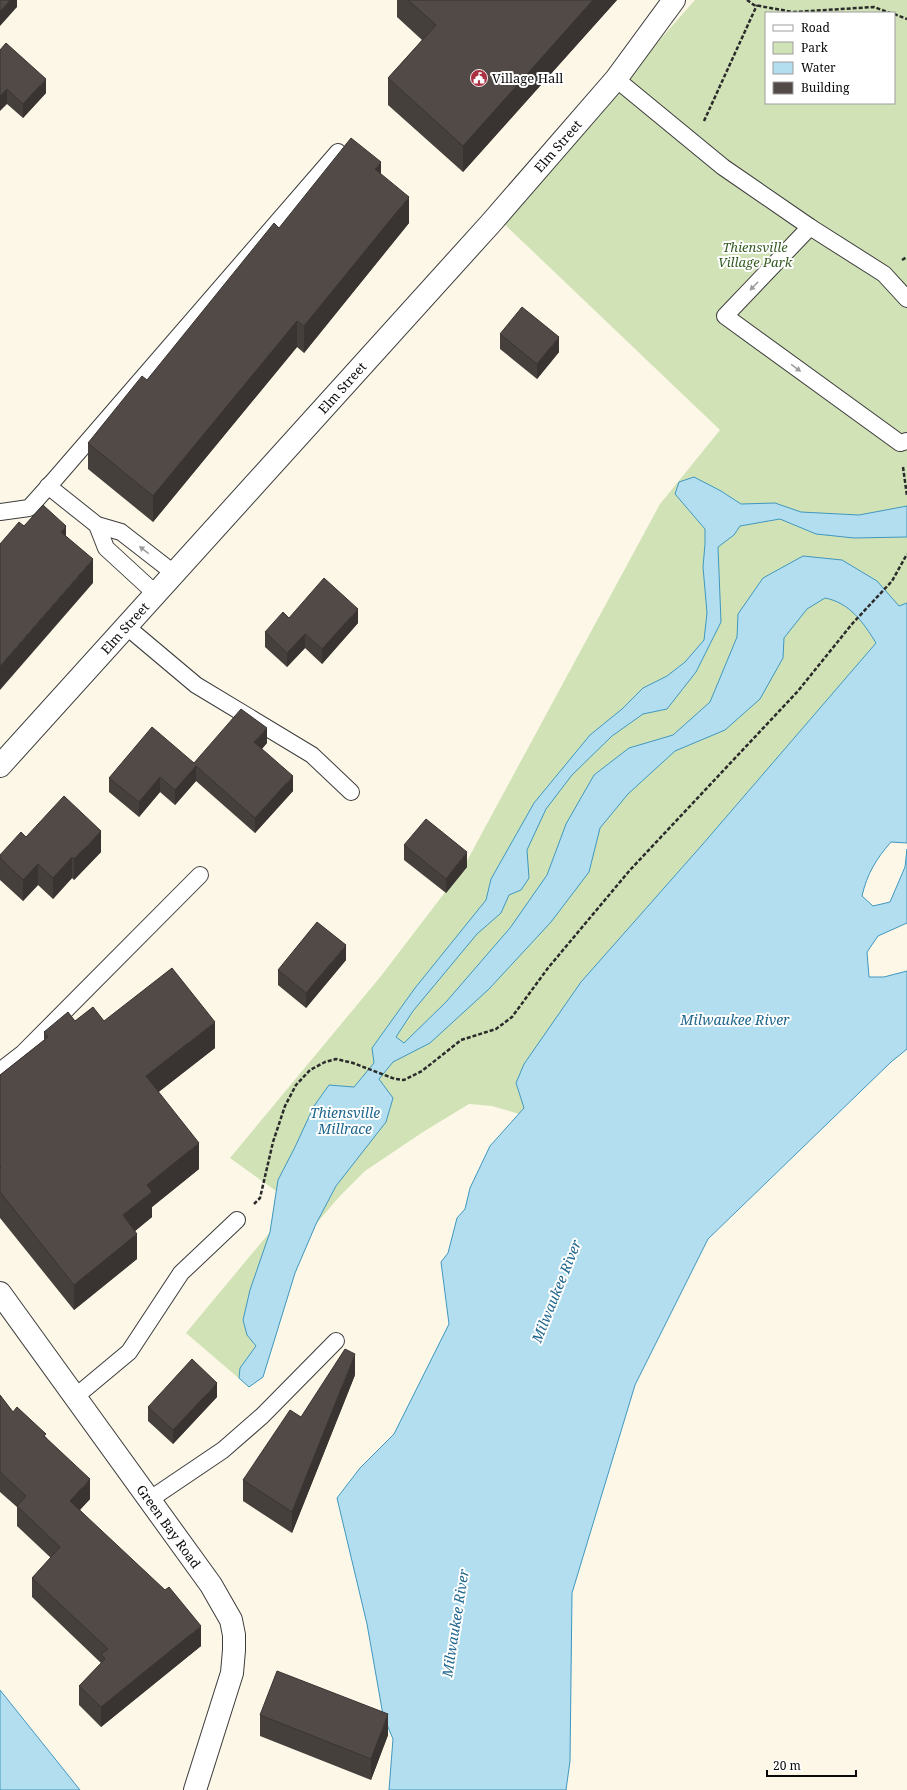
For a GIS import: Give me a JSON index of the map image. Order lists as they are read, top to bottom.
{
  "streets": {
    "street": ["Elm Street", "Green Bay Road"]
  },
  "water": ["Milwaukee River", "Thiensville Millrace"],
  "parks": ["Thiensville Village Park"],
  "places": {
    "public building": ["Village Hall"]
  },
  "legend": [
    "Road",
    "Park",
    "Water",
    "Building"
  ],
  "scale_bar": "20 m"
}
